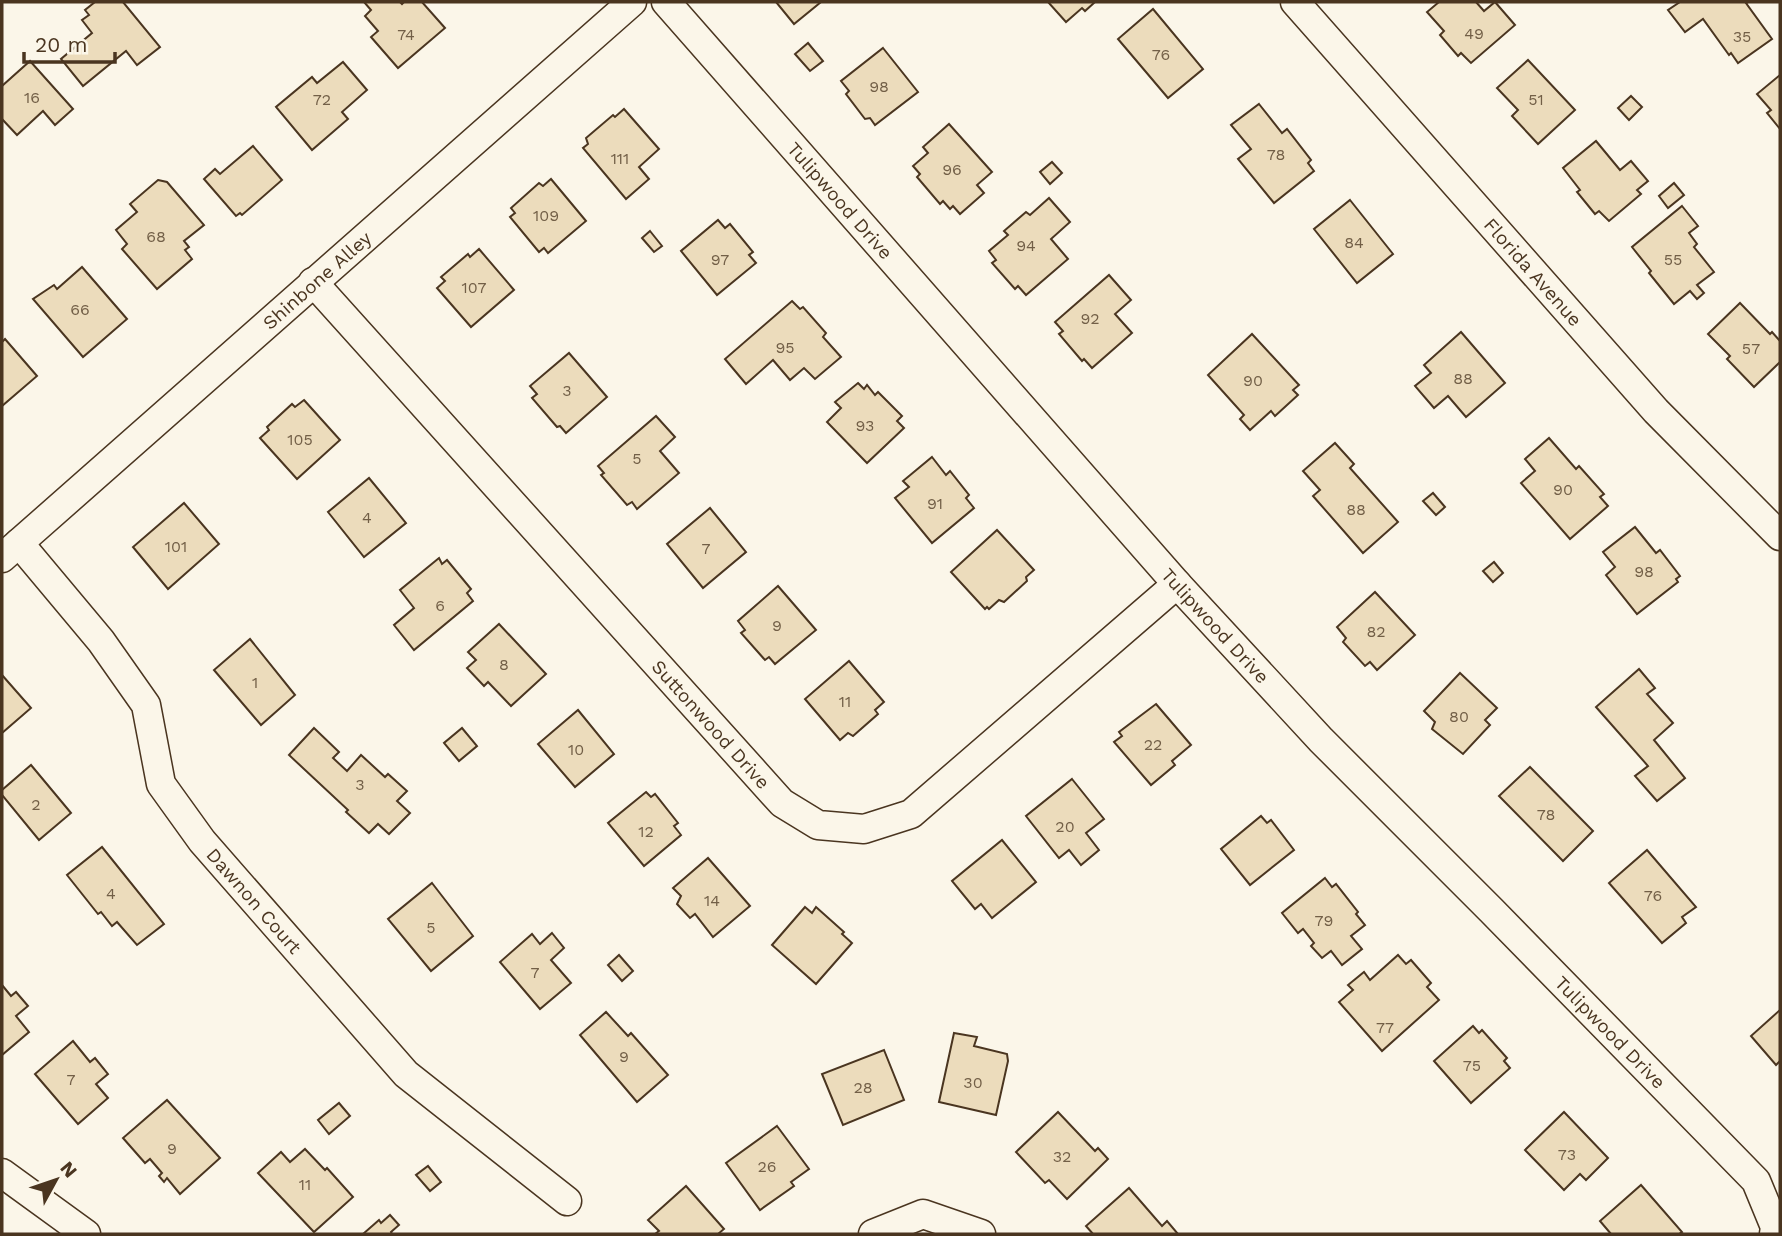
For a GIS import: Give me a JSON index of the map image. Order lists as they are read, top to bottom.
{
  "streets": {
    "street": [
      "Tulipwood Drive",
      "Florida Avenue",
      "Shinbone Alley",
      "Suttonwood Drive",
      "Dawnon Court"
    ]
  },
  "crossings": [
    ["Tulipwood Drive", "Suttonwood Drive"],
    ["Shinbone Alley", "Suttonwood Drive"],
    ["Shinbone Alley", "Dawnon Court"]
  ],
  "house_numbers": [
    "49",
    "74",
    "35",
    "76",
    "98",
    "16",
    "72",
    "51",
    "78",
    "111",
    "96",
    "109",
    "68",
    "84",
    "94",
    "97",
    "55",
    "107",
    "66",
    "92",
    "95",
    "57",
    "88",
    "90",
    "3",
    "93",
    "105",
    "5",
    "90",
    "91",
    "88",
    "4",
    "101",
    "7",
    "98",
    "6",
    "9",
    "82",
    "8",
    "1",
    "11",
    "80",
    "22",
    "10",
    "3",
    "2",
    "78",
    "20",
    "12",
    "4",
    "76",
    "14",
    "79",
    "5",
    "7",
    "77",
    "9",
    "75",
    "7",
    "30",
    "28",
    "9",
    "73",
    "32",
    "26",
    "11"
  ],
  "scale_bar": "20 m",
  "north": "top right"
}
